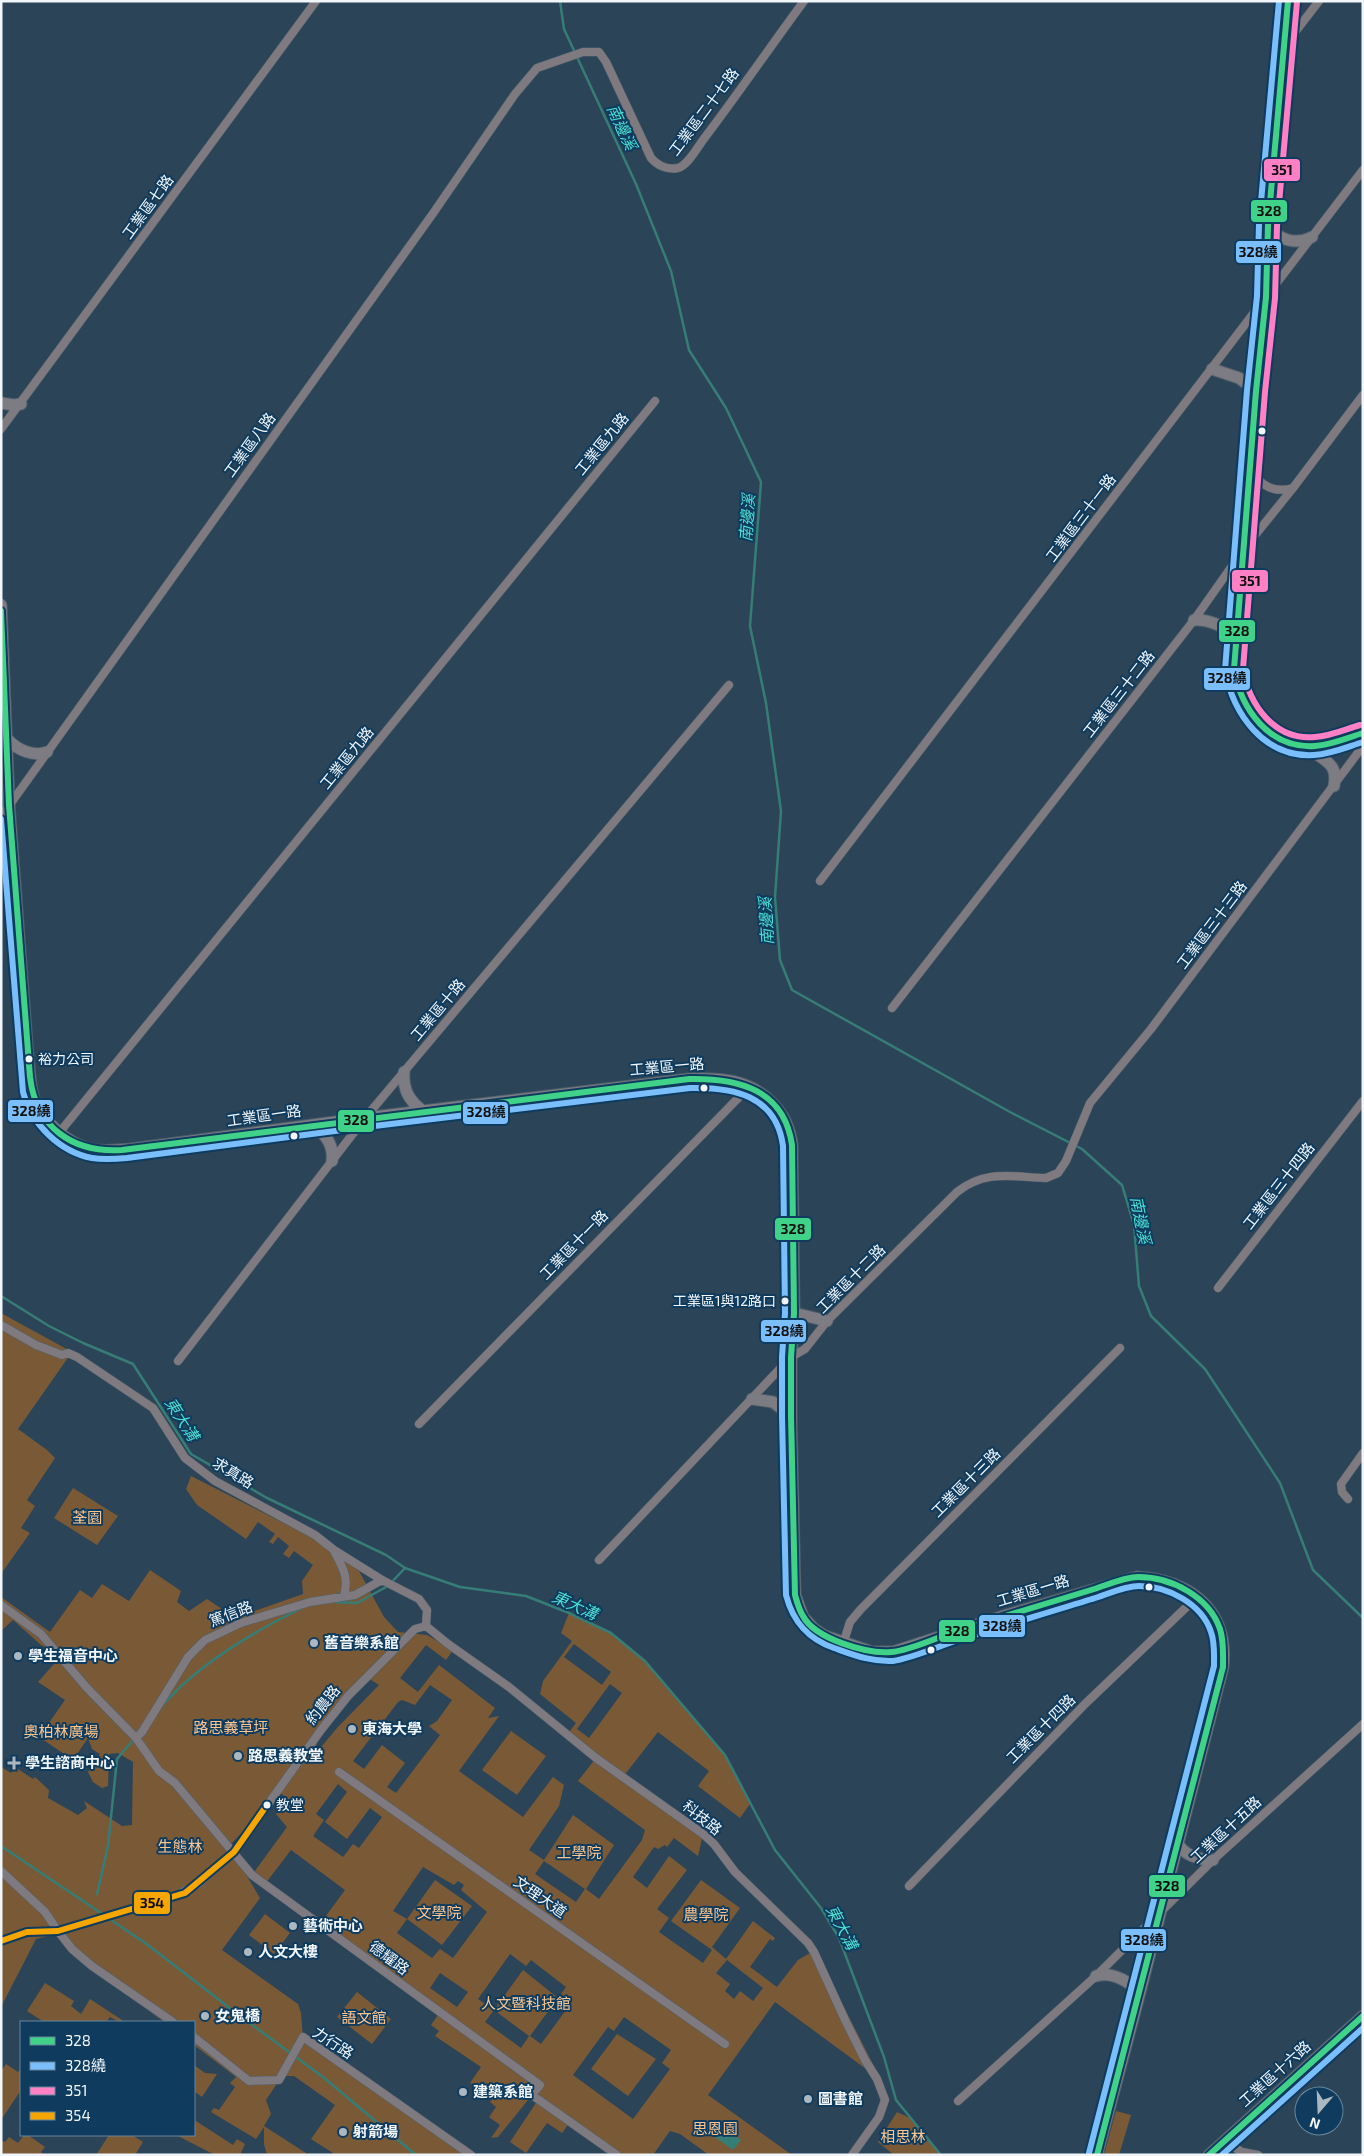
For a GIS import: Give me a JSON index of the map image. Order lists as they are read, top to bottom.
{
  "streets": {
    "street": [
      "工業區二十七路",
      "工業區七路",
      "工業區九路",
      "工業區八路",
      "工業區三十一路",
      "工業區三十二路",
      "工業區三十三路",
      "工業區十路",
      "工業區一路",
      "工業區三十四路",
      "工業區十一路",
      "工業區十二路",
      "求真路",
      "工業區十三路",
      "篤信路",
      "約農路",
      "工業區十四路",
      "科技路",
      "工業區十五路",
      "文理大道",
      "德耀路",
      "力行路",
      "工業區十六路"
    ]
  },
  "crossings": [
    ["工業區二十七路", "工業區八路"],
    ["工業區九路", "工業區一路"],
    ["工業區八路", "工業區一路"],
    ["工業區三十三路", "工業區十二路"],
    ["工業區十路", "工業區一路"],
    ["工業區一路", "工業區十一路"],
    ["工業區一路", "工業區十二路"],
    ["工業區一路", "工業區十三路"],
    ["工業區一路", "工業區十四路"],
    ["工業區一路", "工業區十五路"],
    ["求真路", "篤信路"],
    ["求真路", "約農路"],
    ["求真路", "科技路"],
    ["約農路", "科技路"],
    ["約農路", "德耀路"]
  ],
  "water": ["南邊溪", "東大溝"],
  "parks": [
    "荃園",
    "路思義草坪",
    "奧柏林廣場",
    "生態林",
    "工學院",
    "文學院",
    "農學院",
    "人文暨科技館",
    "語文館",
    "思恩園",
    "相思林"
  ],
  "places": {
    "other": [
      "裕力公司",
      "工業區1與12路口",
      "舊音樂系館",
      "學生福音中心",
      "東海大學",
      "路思義教堂",
      "教堂",
      "藝術中心",
      "人文大樓",
      "女鬼橋",
      "建築系館",
      "圖書館",
      "射箭場"
    ],
    "health": ["學生諮商中心"]
  },
  "lines": [
    "transit line 328",
    "transit line 328繞",
    "transit line 351",
    "transit line 354"
  ],
  "legend": [
    "328",
    "328繞",
    "351",
    "354"
  ],
  "north": "bottom"
}
